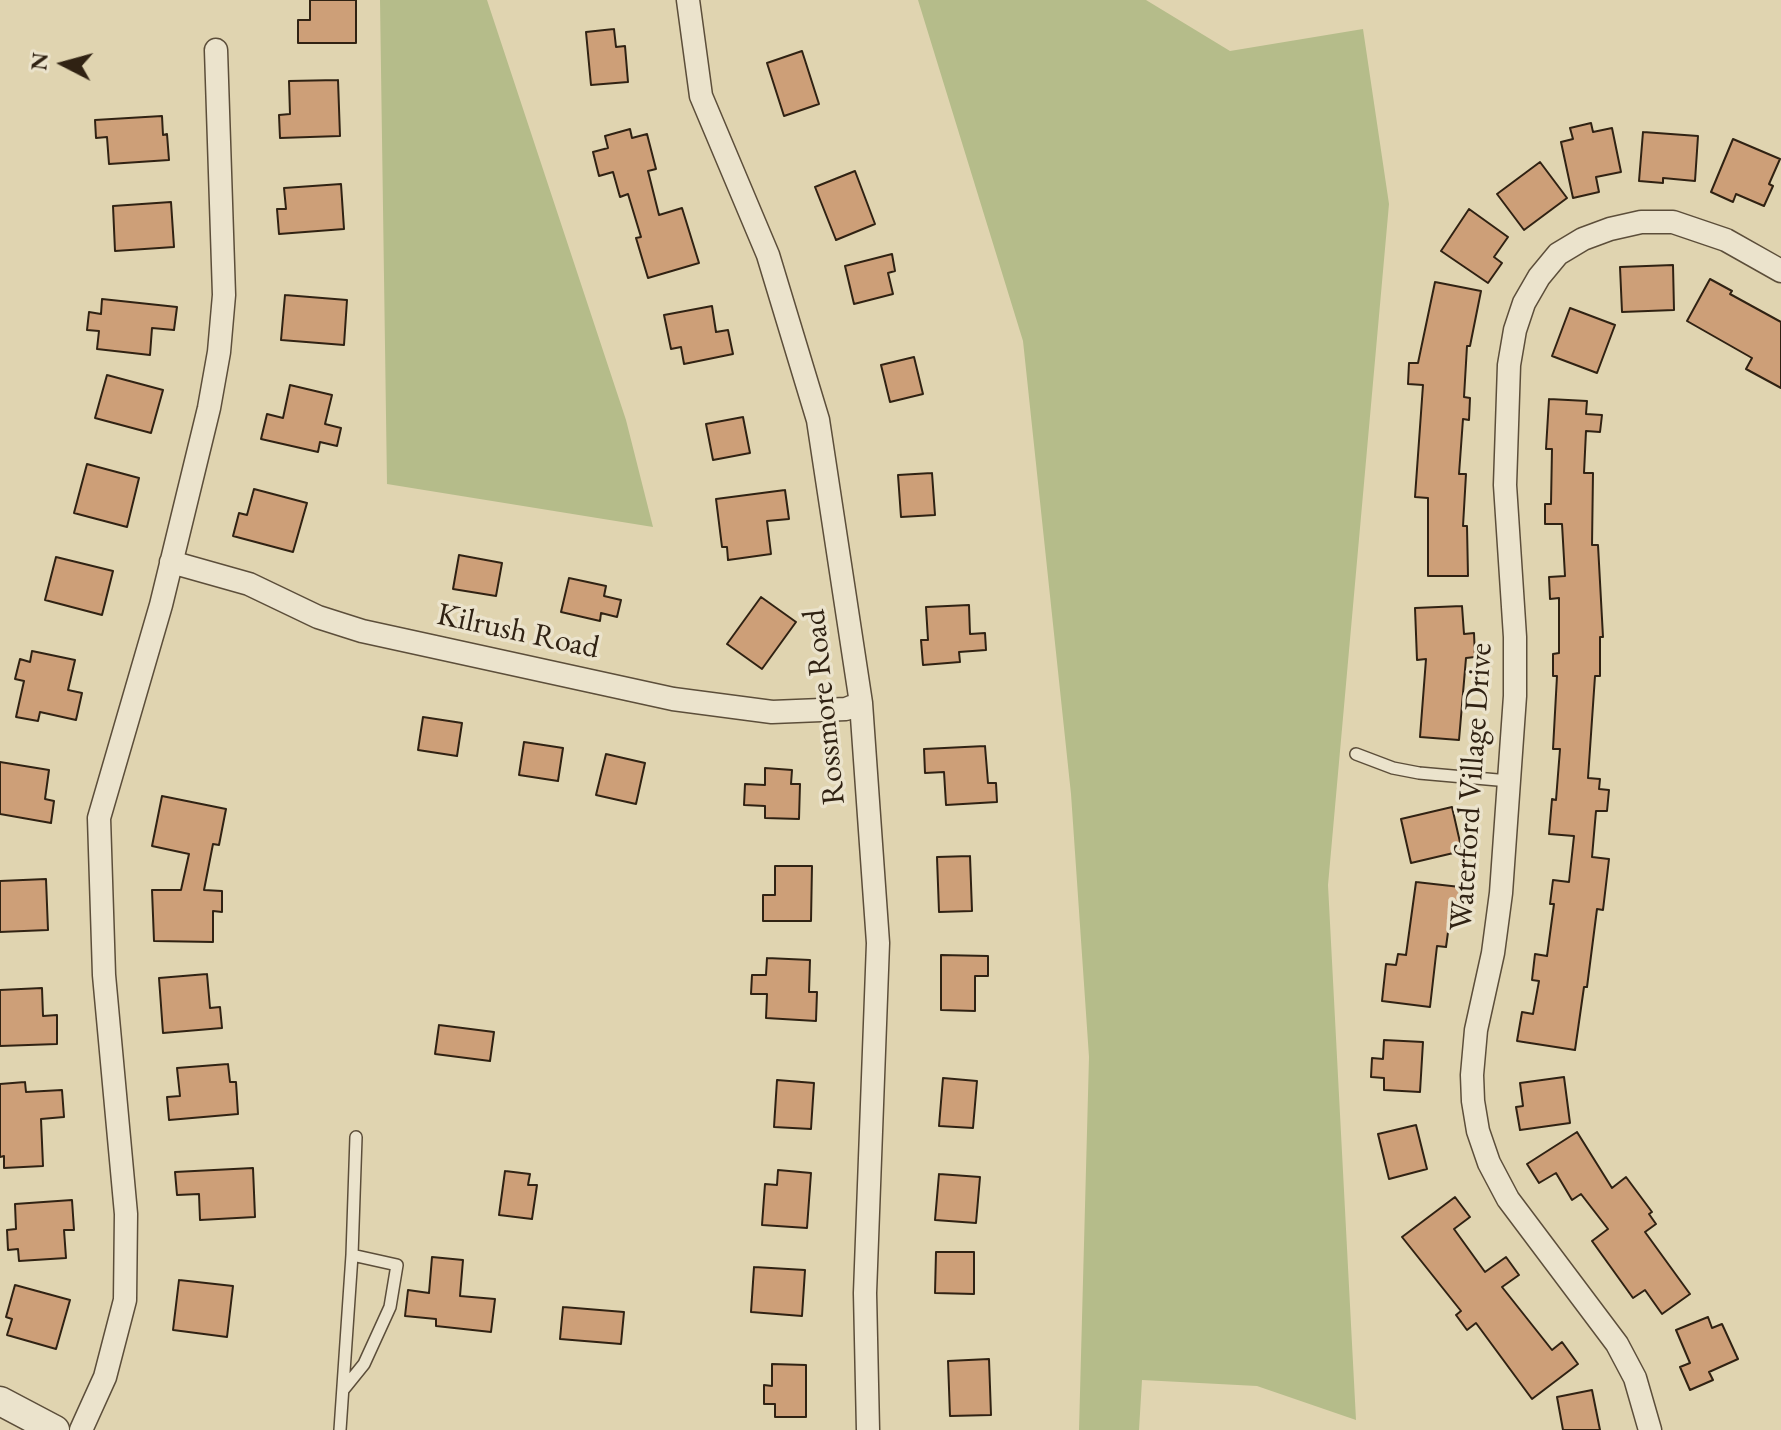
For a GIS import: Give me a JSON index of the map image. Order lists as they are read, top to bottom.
{
  "streets": {
    "street": ["Kilrush Road", "Rossmore Road", "Waterford Village Drive"]
  },
  "crossings": [
    ["Kilrush Road", "Rossmore Road"]
  ],
  "north": "left"
}
